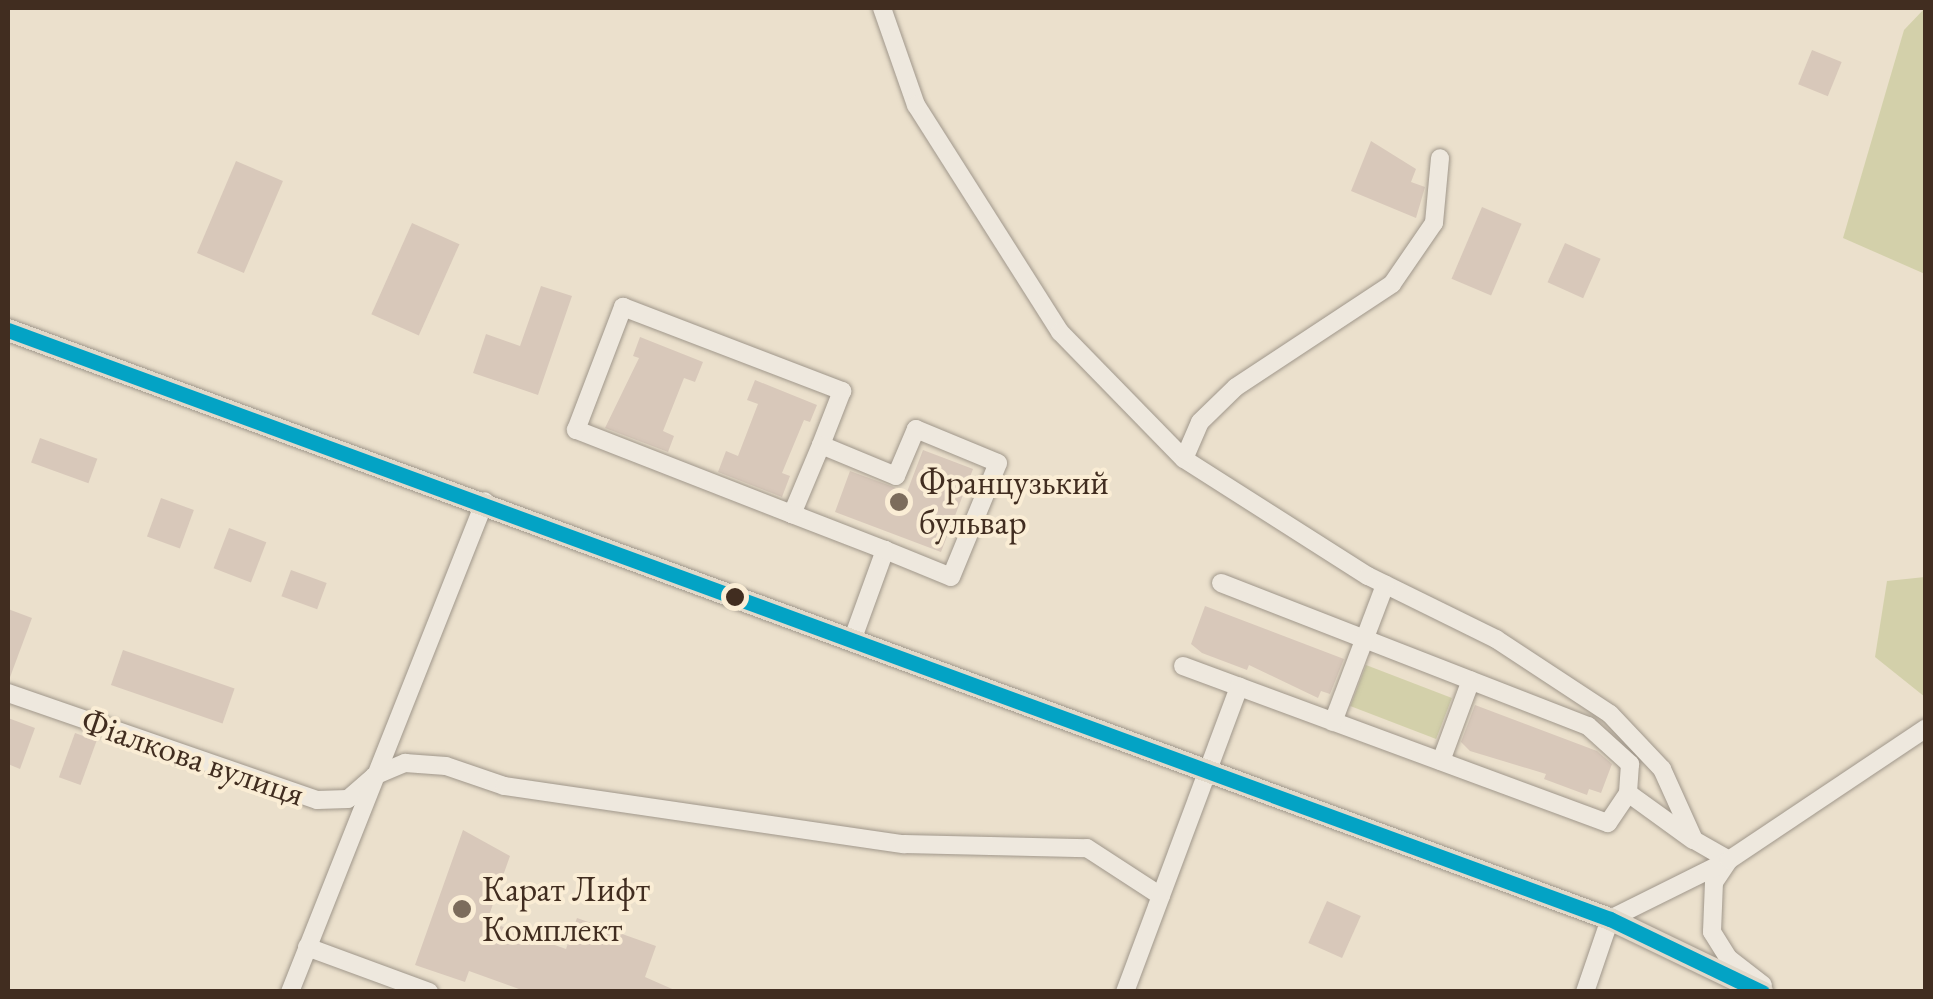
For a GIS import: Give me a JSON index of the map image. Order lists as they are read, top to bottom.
{
  "streets": {
    "street": ["Фіалкова вулиця"]
  },
  "places": ["Французький бульвар", "Карат Лифт Комплект"]
}
